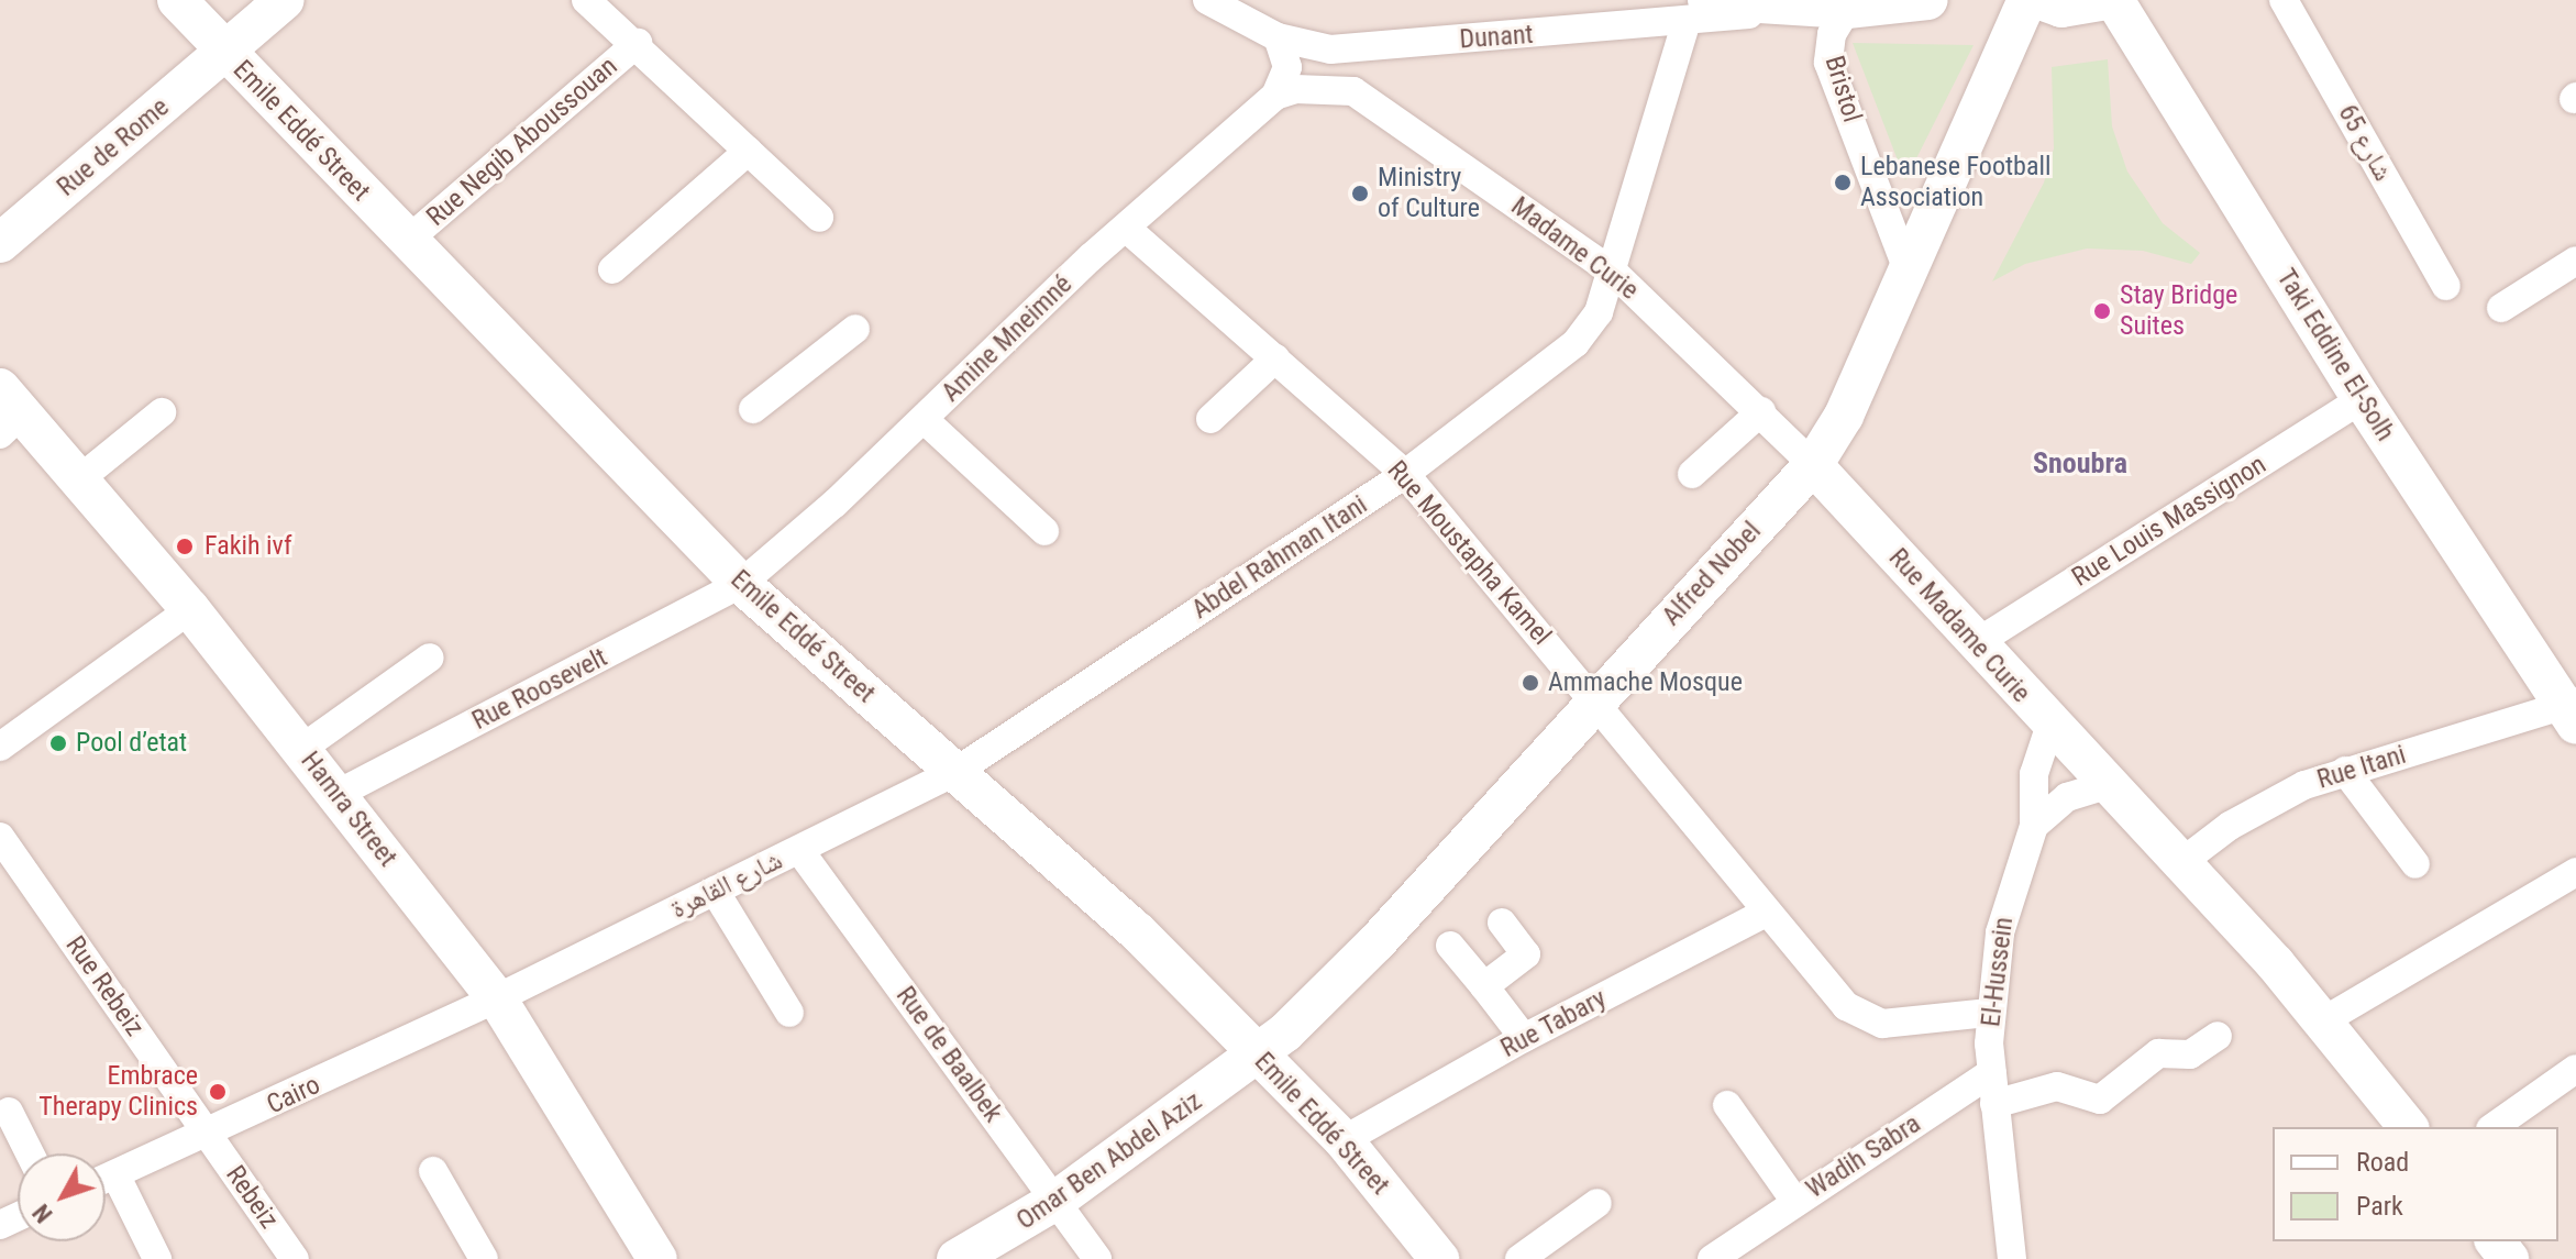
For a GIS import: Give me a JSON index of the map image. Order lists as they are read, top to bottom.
{
  "streets": {
    "main road": [
      "Dunant",
      "Emile Eddé Street",
      "Rue de Rome",
      "Taki Eddine El-Solh",
      "Alfred Nobel",
      "Rue Madame Curie",
      "Hamra Street",
      "Omar Ben Abdel Aziz"
    ],
    "street": [
      "Bristol",
      "Rue Negib Aboussouan",
      "شارع 65",
      "Madame Curie",
      "Amine Mneimné",
      "Rue Louis Massignon",
      "Rue Moustapha Kamel",
      "Abdel Rahman Itani",
      "Rue Roosevelt",
      "Rue Itani",
      "شارع القاهرة",
      "El-Hussein",
      "Rue Rebeiz",
      "Rue Tabary",
      "Rue de Baalbek",
      "Cairo",
      "Wadih Sabra",
      "Rebeiz"
    ]
  },
  "crossings": [
    ["Dunant", "Bristol"],
    ["Dunant", "Abdel Rahman Itani"],
    ["Bristol", "Alfred Nobel"],
    ["Emile Eddé Street", "Rue Negib Aboussouan"],
    ["Emile Eddé Street", "Rue de Rome"],
    ["Emile Eddé Street", "Amine Mneimné"],
    ["Emile Eddé Street", "Abdel Rahman Itani"],
    ["Emile Eddé Street", "Alfred Nobel"],
    ["Emile Eddé Street", "Rue Roosevelt"],
    ["Emile Eddé Street", "شارع القاهرة"],
    ["Emile Eddé Street", "Rue Tabary"],
    ["Emile Eddé Street", "Omar Ben Abdel Aziz"],
    ["Madame Curie", "Amine Mneimné"],
    ["Madame Curie", "Abdel Rahman Itani"],
    ["Madame Curie", "Alfred Nobel"],
    ["Madame Curie", "Rue Madame Curie"],
    ["Amine Mneimné", "Rue Moustapha Kamel"],
    ["Amine Mneimné", "Rue Roosevelt"],
    ["Taki Eddine El-Solh", "Rue Louis Massignon"],
    ["Taki Eddine El-Solh", "Rue Itani"],
    ["Rue Louis Massignon", "Rue Madame Curie"],
    ["Rue Moustapha Kamel", "Abdel Rahman Itani"],
    ["Rue Moustapha Kamel", "Alfred Nobel"],
    ["Rue Moustapha Kamel", "El-Hussein"],
    ["Rue Moustapha Kamel", "Rue Tabary"],
    ["Abdel Rahman Itani", "شارع القاهرة"],
    ["Alfred Nobel", "Rue Madame Curie"],
    ["Alfred Nobel", "Omar Ben Abdel Aziz"],
    ["Rue Madame Curie", "El-Hussein"],
    ["Rue Roosevelt", "Hamra Street"],
    ["Hamra Street", "شارع القاهرة"],
    ["Hamra Street", "Cairo"],
    ["شارع القاهرة", "Rue de Baalbek"],
    ["شارع القاهرة", "Cairo"],
    ["El-Hussein", "Wadih Sabra"],
    ["Rue Rebeiz", "Cairo"],
    ["Rue Rebeiz", "Rebeiz"],
    ["Rue de Baalbek", "Omar Ben Abdel Aziz"],
    ["Cairo", "Rebeiz"]
  ],
  "districts": ["Snoubra"],
  "places": [
    "Lebanese Football Association",
    "Ministry of Culture",
    "Stay Bridge Suites",
    "Fakih ivf",
    "Ammache Mosque",
    "Pool d’etat",
    "Embrace Therapy Clinics"
  ],
  "legend": ["Road", "Park"],
  "north": "bottom left"
}
